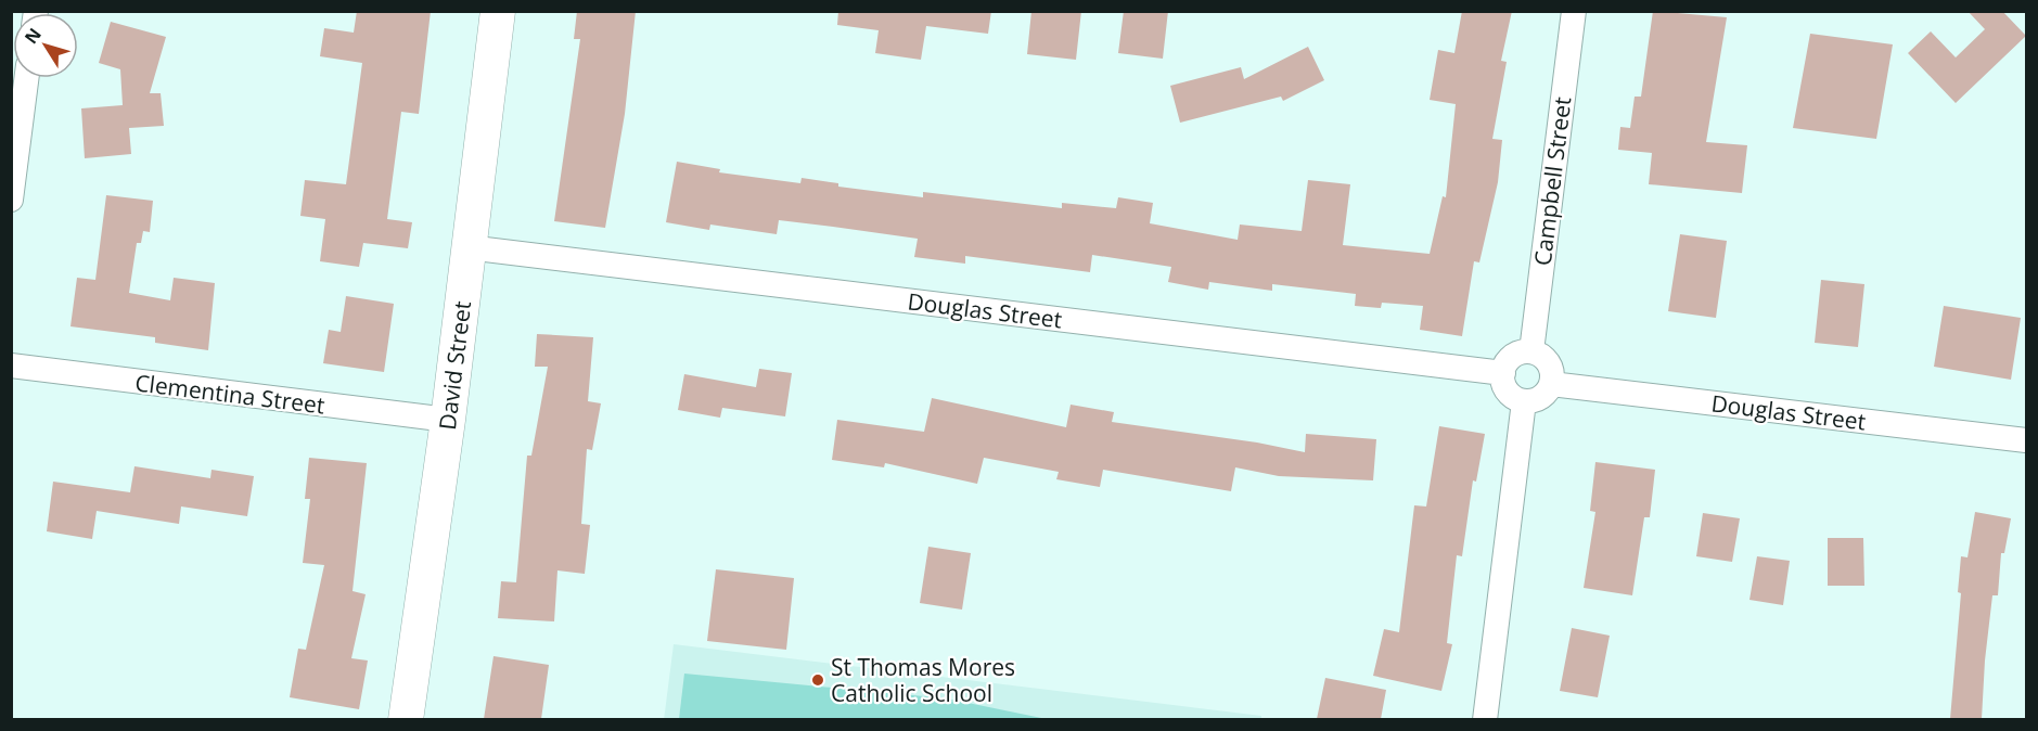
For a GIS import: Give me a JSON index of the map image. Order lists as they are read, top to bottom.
{
  "streets": {
    "street": [
      "Campbell Street",
      "Douglas Street",
      "David Street",
      "Clementina Street"
    ]
  },
  "crossings": [
    ["Campbell Street", "Douglas Street"],
    ["Douglas Street", "David Street"],
    ["David Street", "Clementina Street"]
  ],
  "places": ["St Thomas Mores Catholic School"],
  "north": "top left"
}
